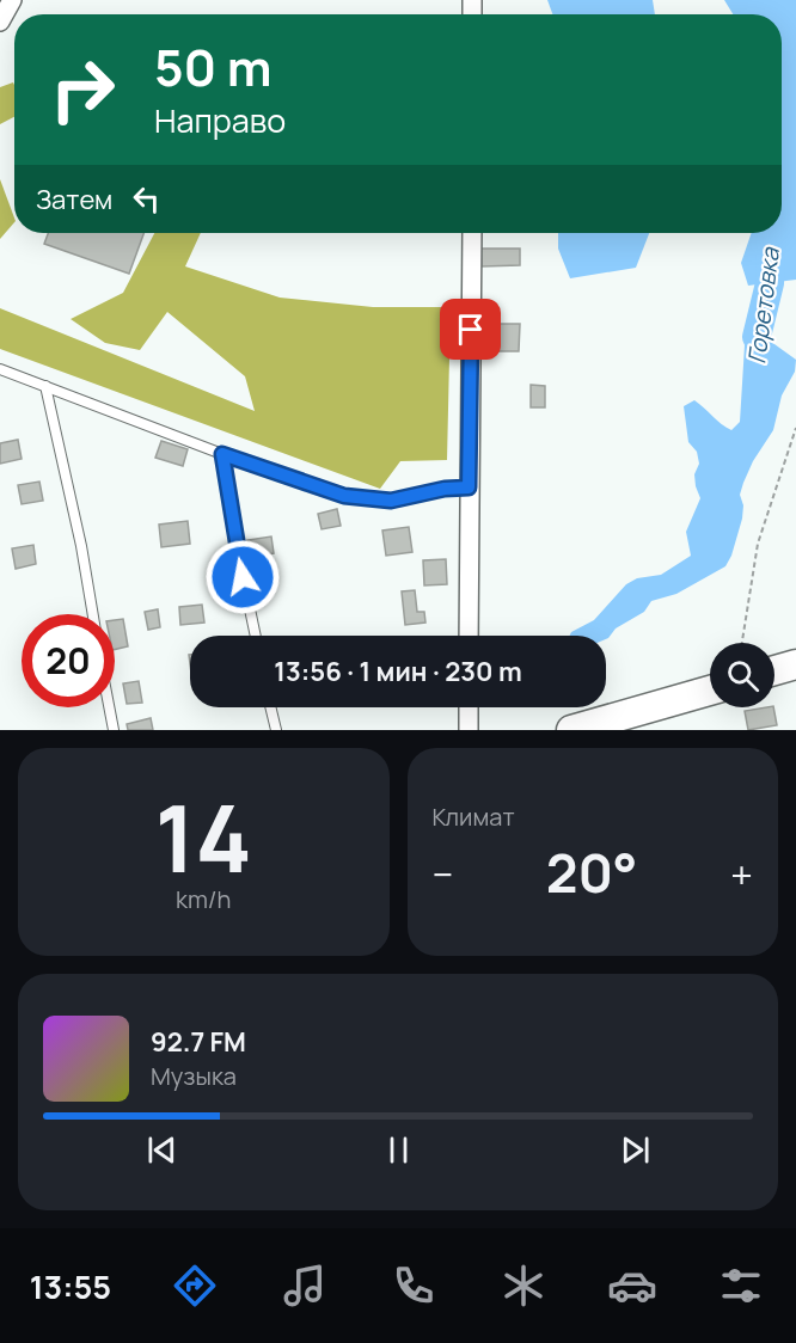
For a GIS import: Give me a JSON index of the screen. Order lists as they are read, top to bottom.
{
  "water": ["Горетовка"],
  "page": {
    "turn": ["50 m", "Направо"],
    "then": "Затем",
    "limit": "20",
    "trip": "13:56 · 1 мин · 230 m",
    "tile": [
      ["14", "km/h"],
      "Климат"
    ],
    "heat": ["−", "20°", "+"],
    "song": ["92.7 FM", "Музыка"],
    "tabs": "13:55"
  }
}
